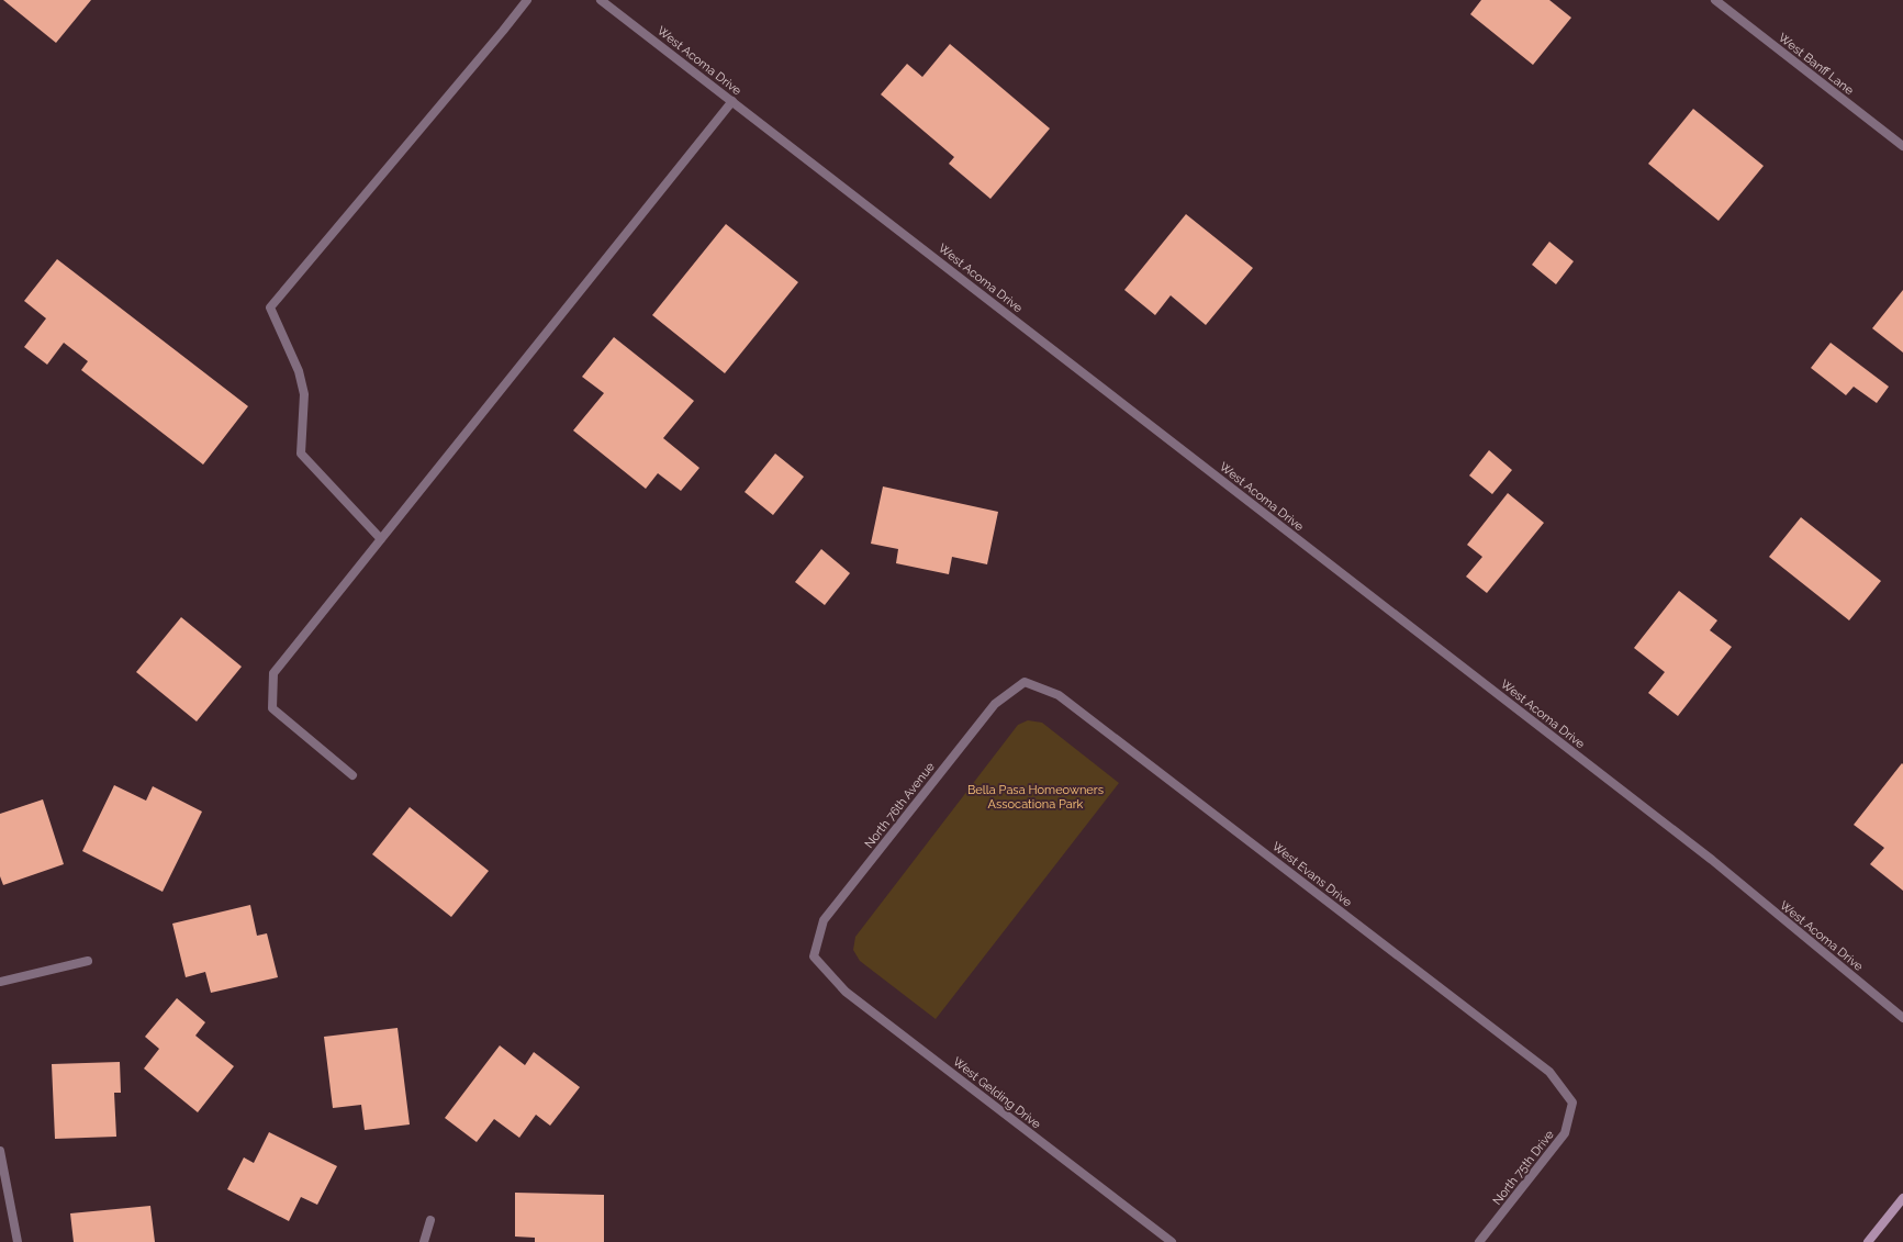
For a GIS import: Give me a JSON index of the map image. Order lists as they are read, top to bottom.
{
  "streets": {
    "street": [
      "West Acoma Drive",
      "West Banff Lane",
      "North 76th Avenue",
      "West Evans Drive",
      "West Gelding Drive",
      "North 75th Drive"
    ]
  },
  "crossings": [
    ["North 76th Avenue", "West Evans Drive"],
    ["North 76th Avenue", "West Gelding Drive"],
    ["West Evans Drive", "North 75th Drive"]
  ],
  "parks": ["Bella Pasa Homeowners Assocationa Park"]
}
